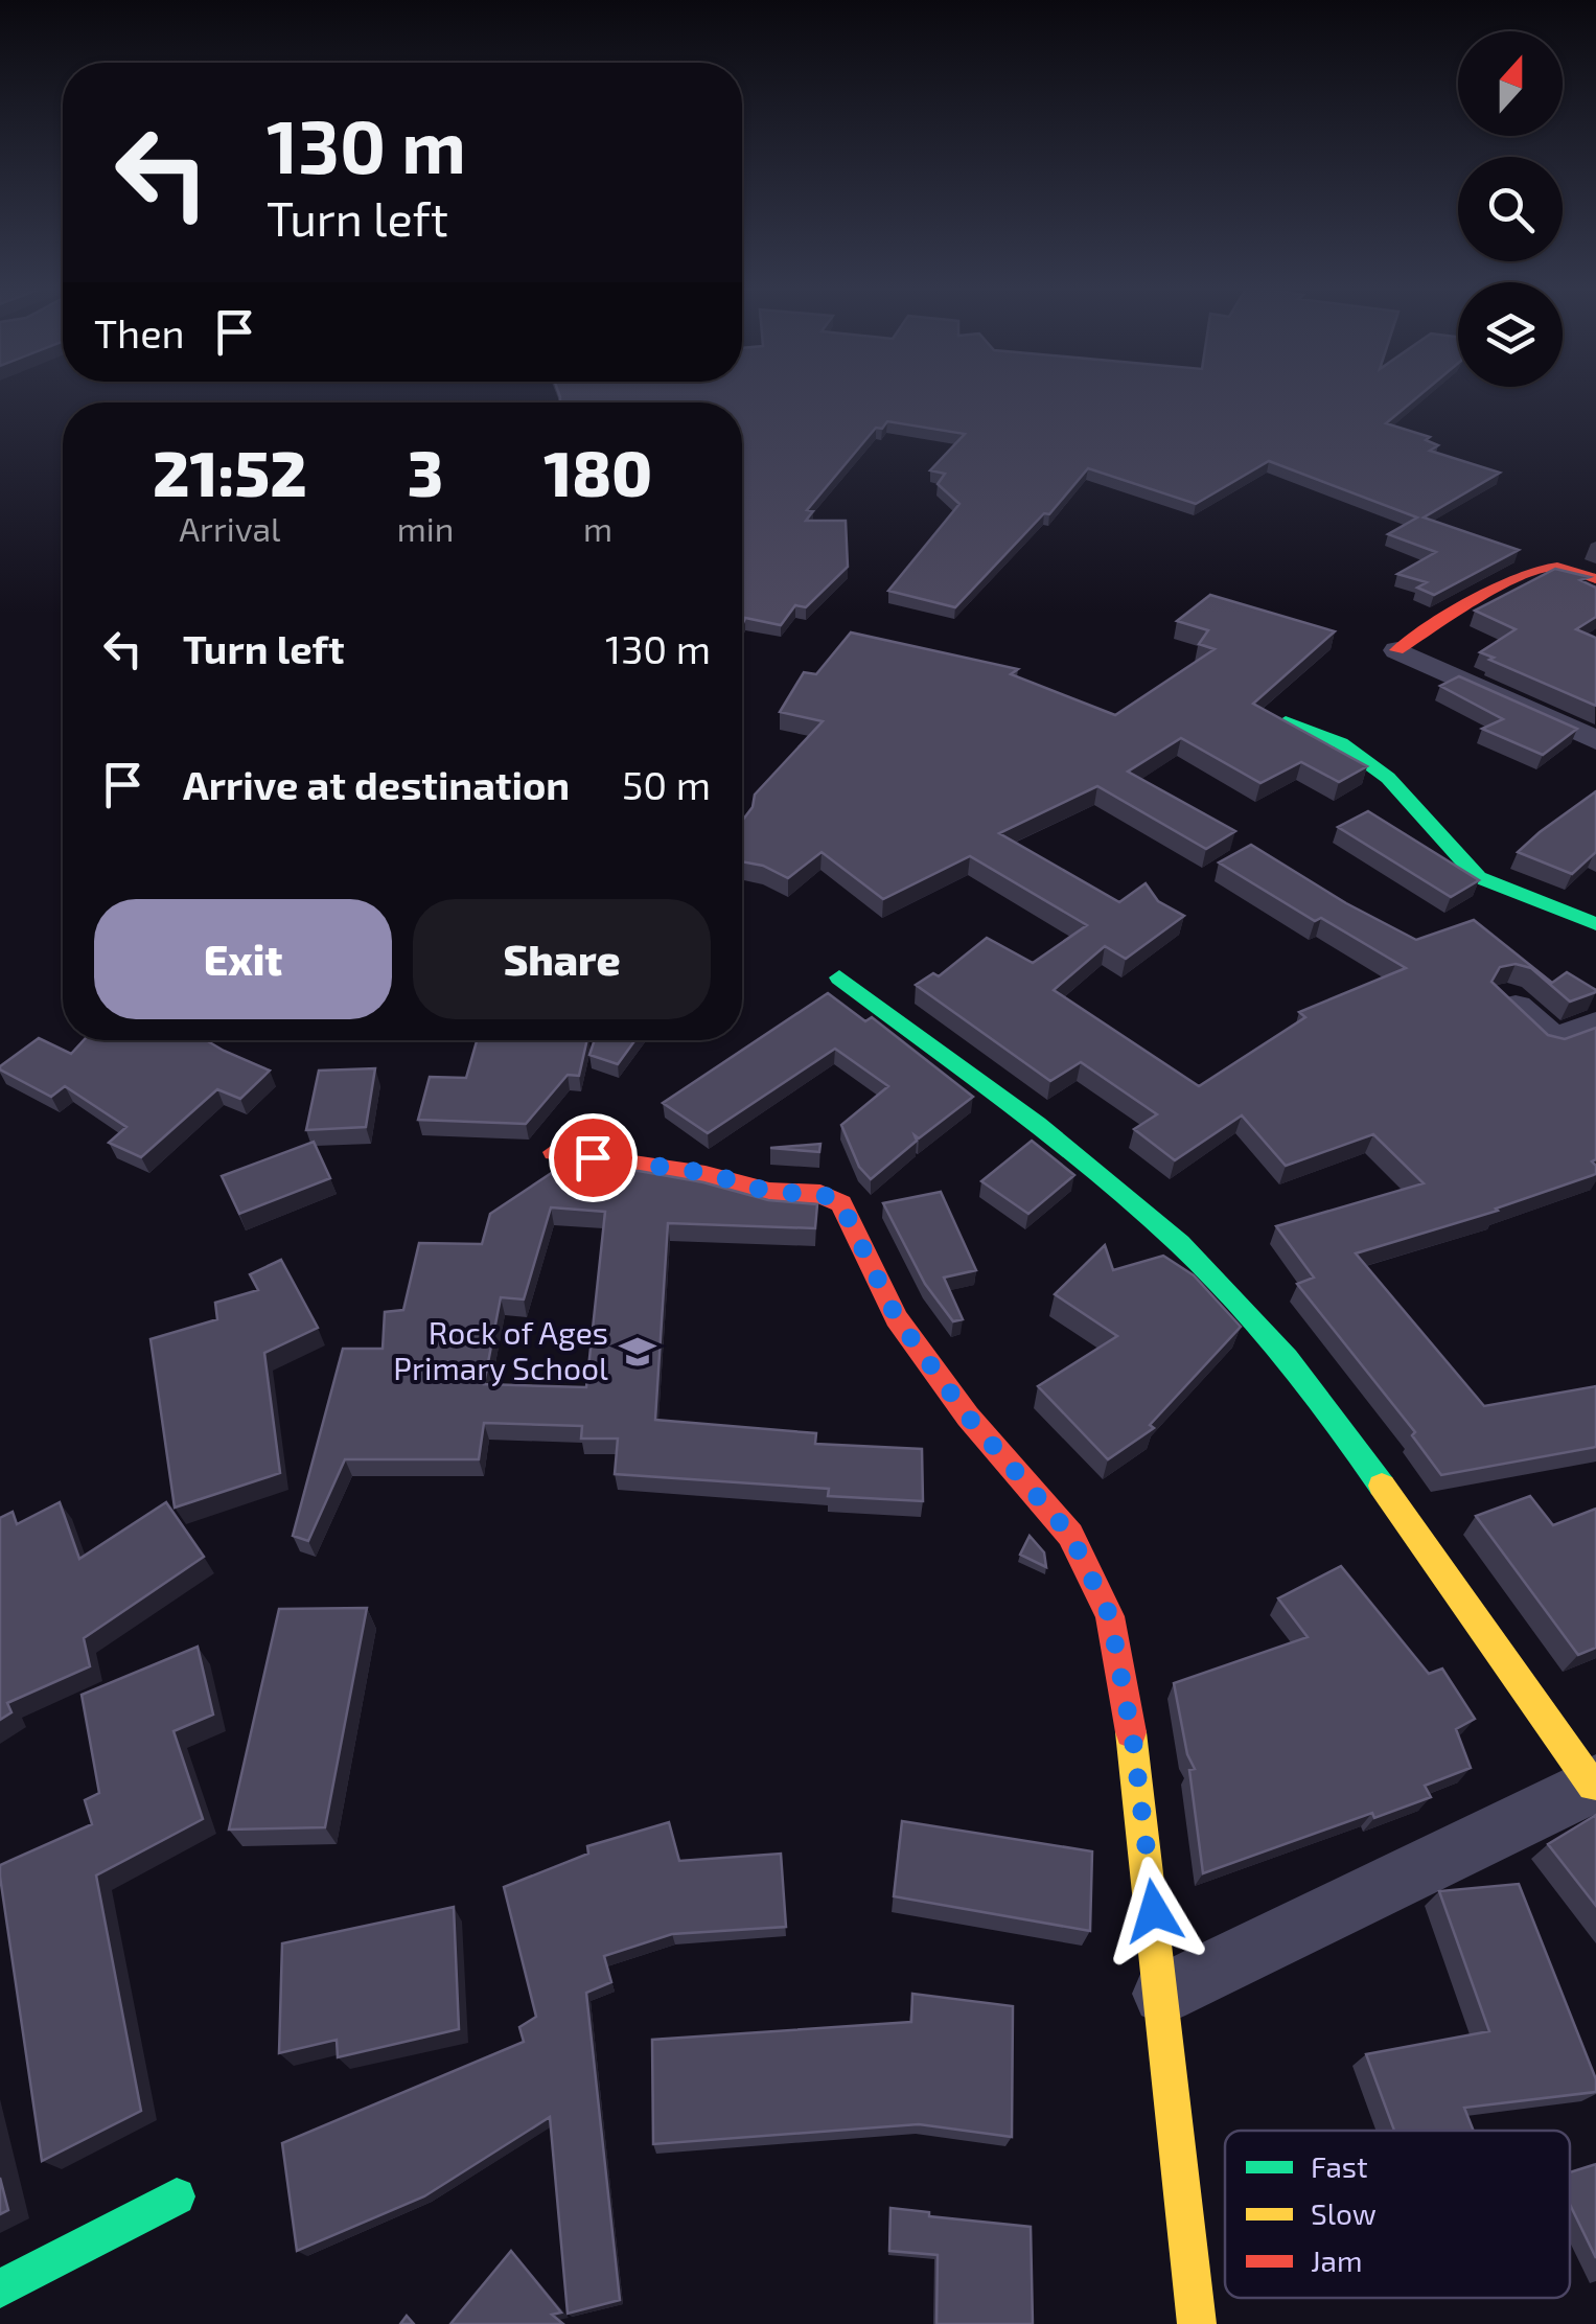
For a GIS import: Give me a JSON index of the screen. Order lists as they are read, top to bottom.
{
  "places": {
    "school or university": ["Rock of Ages Primary School"]
  },
  "legend": ["Fast", "Slow", "Jam"],
  "north": "top",
  "page": {
    "turn": ["130 m", "Turn left"],
    "then": "Then",
    "eta": [
      "21:52",
      "Arrival",
      "3",
      "min",
      "180",
      "m"
    ],
    "list": [
      {
        "name": "Turn left",
        "value": "130 m"
      },
      {
        "name": "Arrive at destination",
        "value": "50 m"
      }
    ],
    "buttons": ["Exit", "Share"]
  }
}
